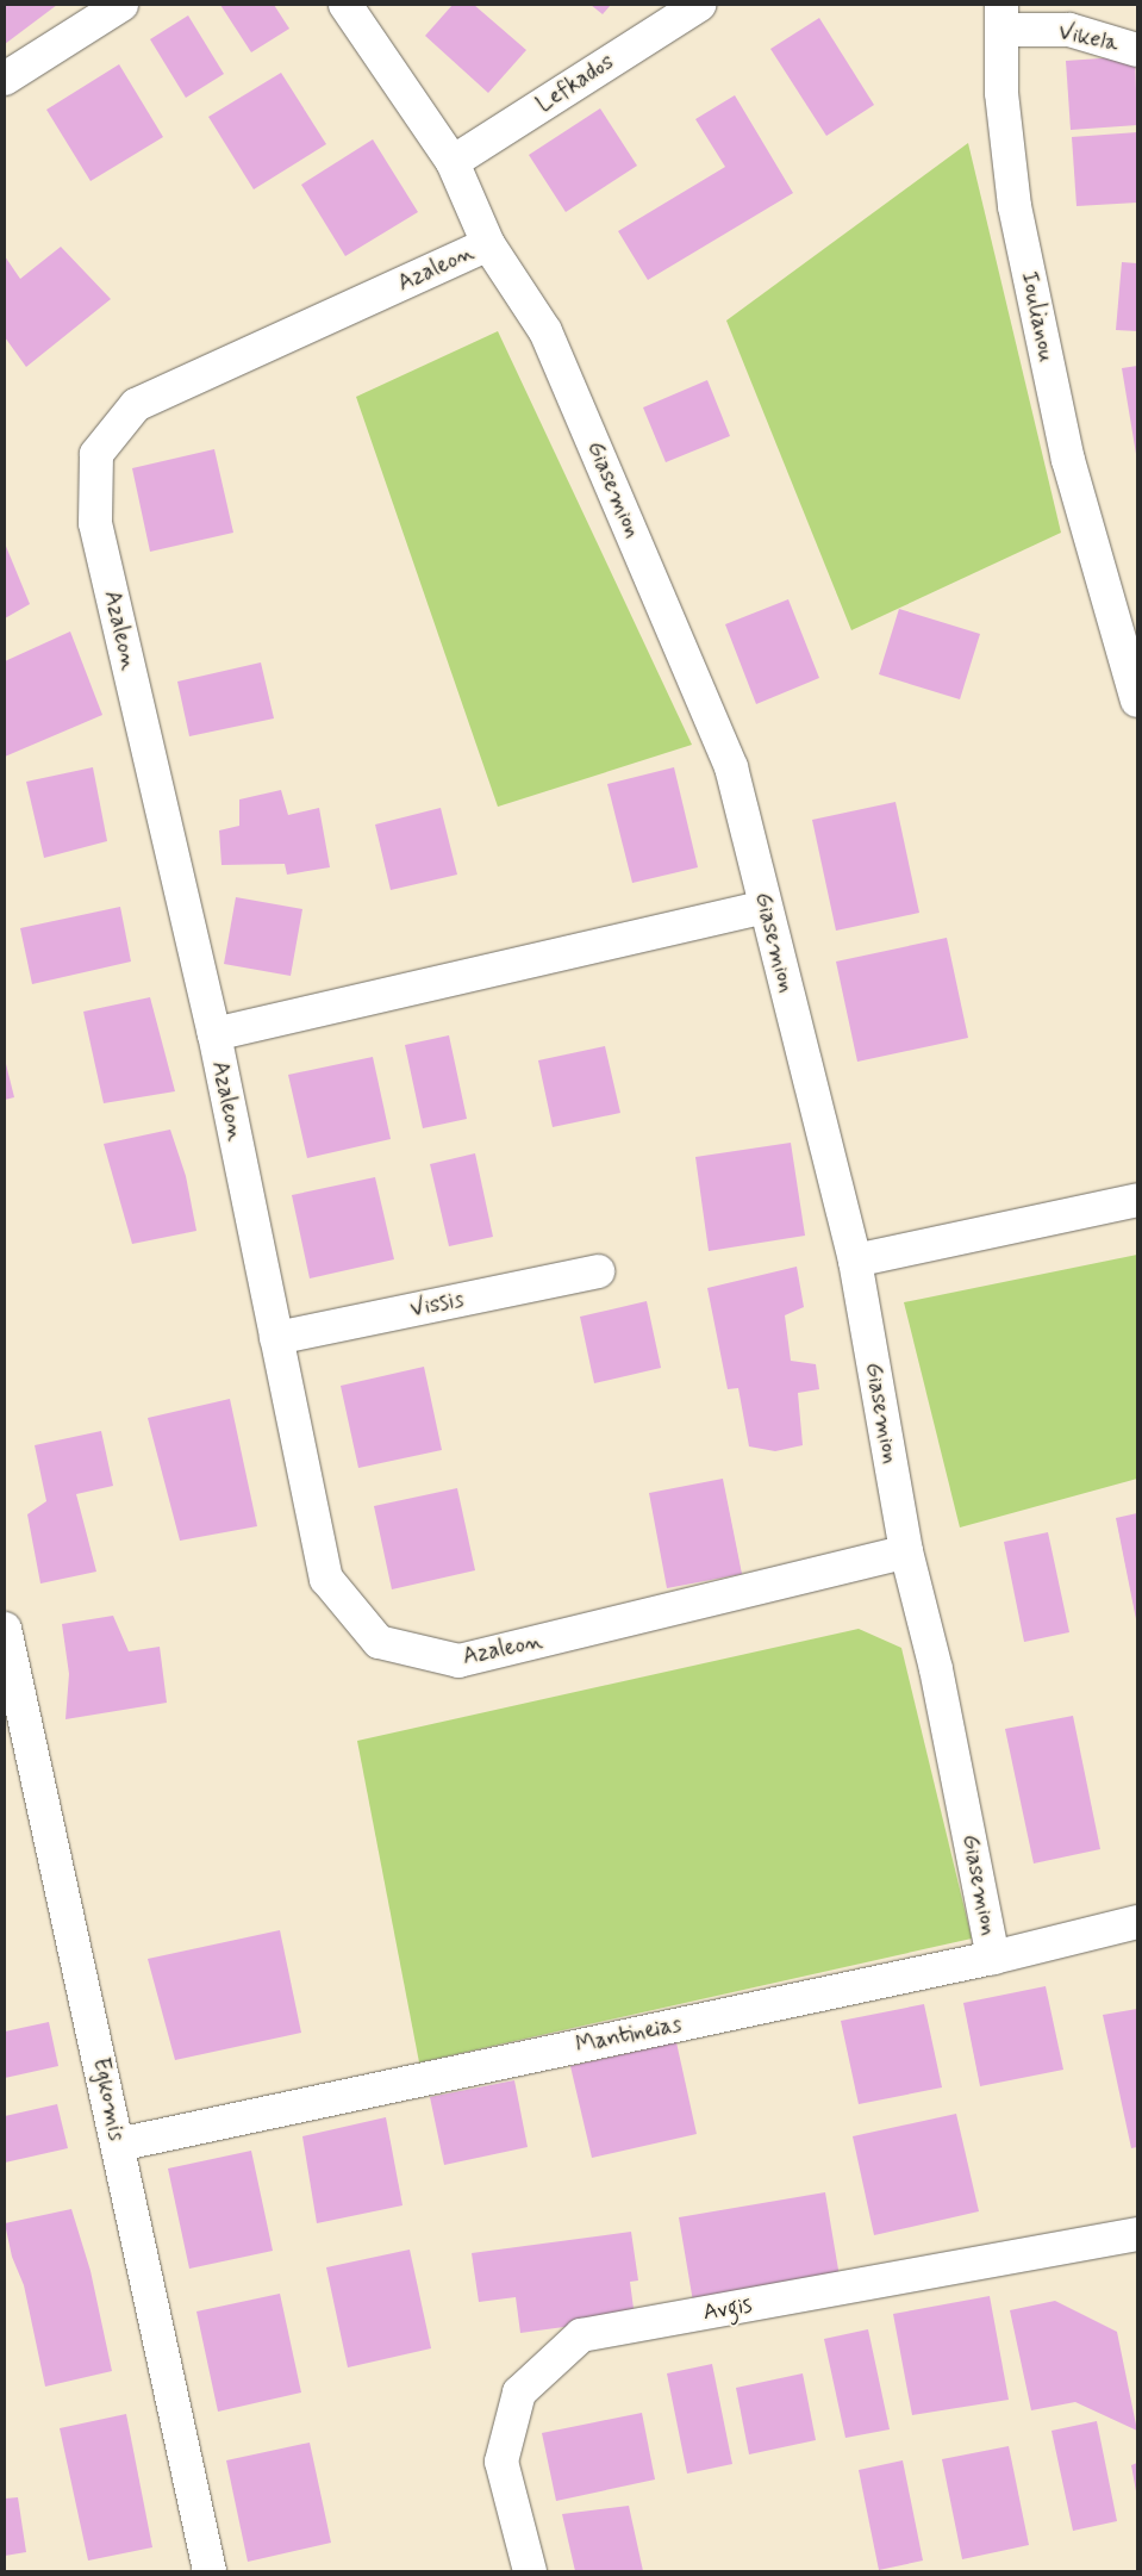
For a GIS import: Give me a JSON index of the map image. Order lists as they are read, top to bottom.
{
  "streets": {
    "street": [
      "Vikela",
      "Lefkados",
      "Azaleon",
      "Ioulianou",
      "Giasemion",
      "Vissis",
      "Mantineias",
      "Egkomis",
      "Avgis"
    ]
  },
  "crossings": [
    ["Vikela", "Ioulianou"],
    ["Lefkados", "Giasemion"],
    ["Azaleon", "Giasemion"],
    ["Azaleon", "Vissis"],
    ["Giasemion", "Mantineias"],
    ["Mantineias", "Egkomis"]
  ]
}
